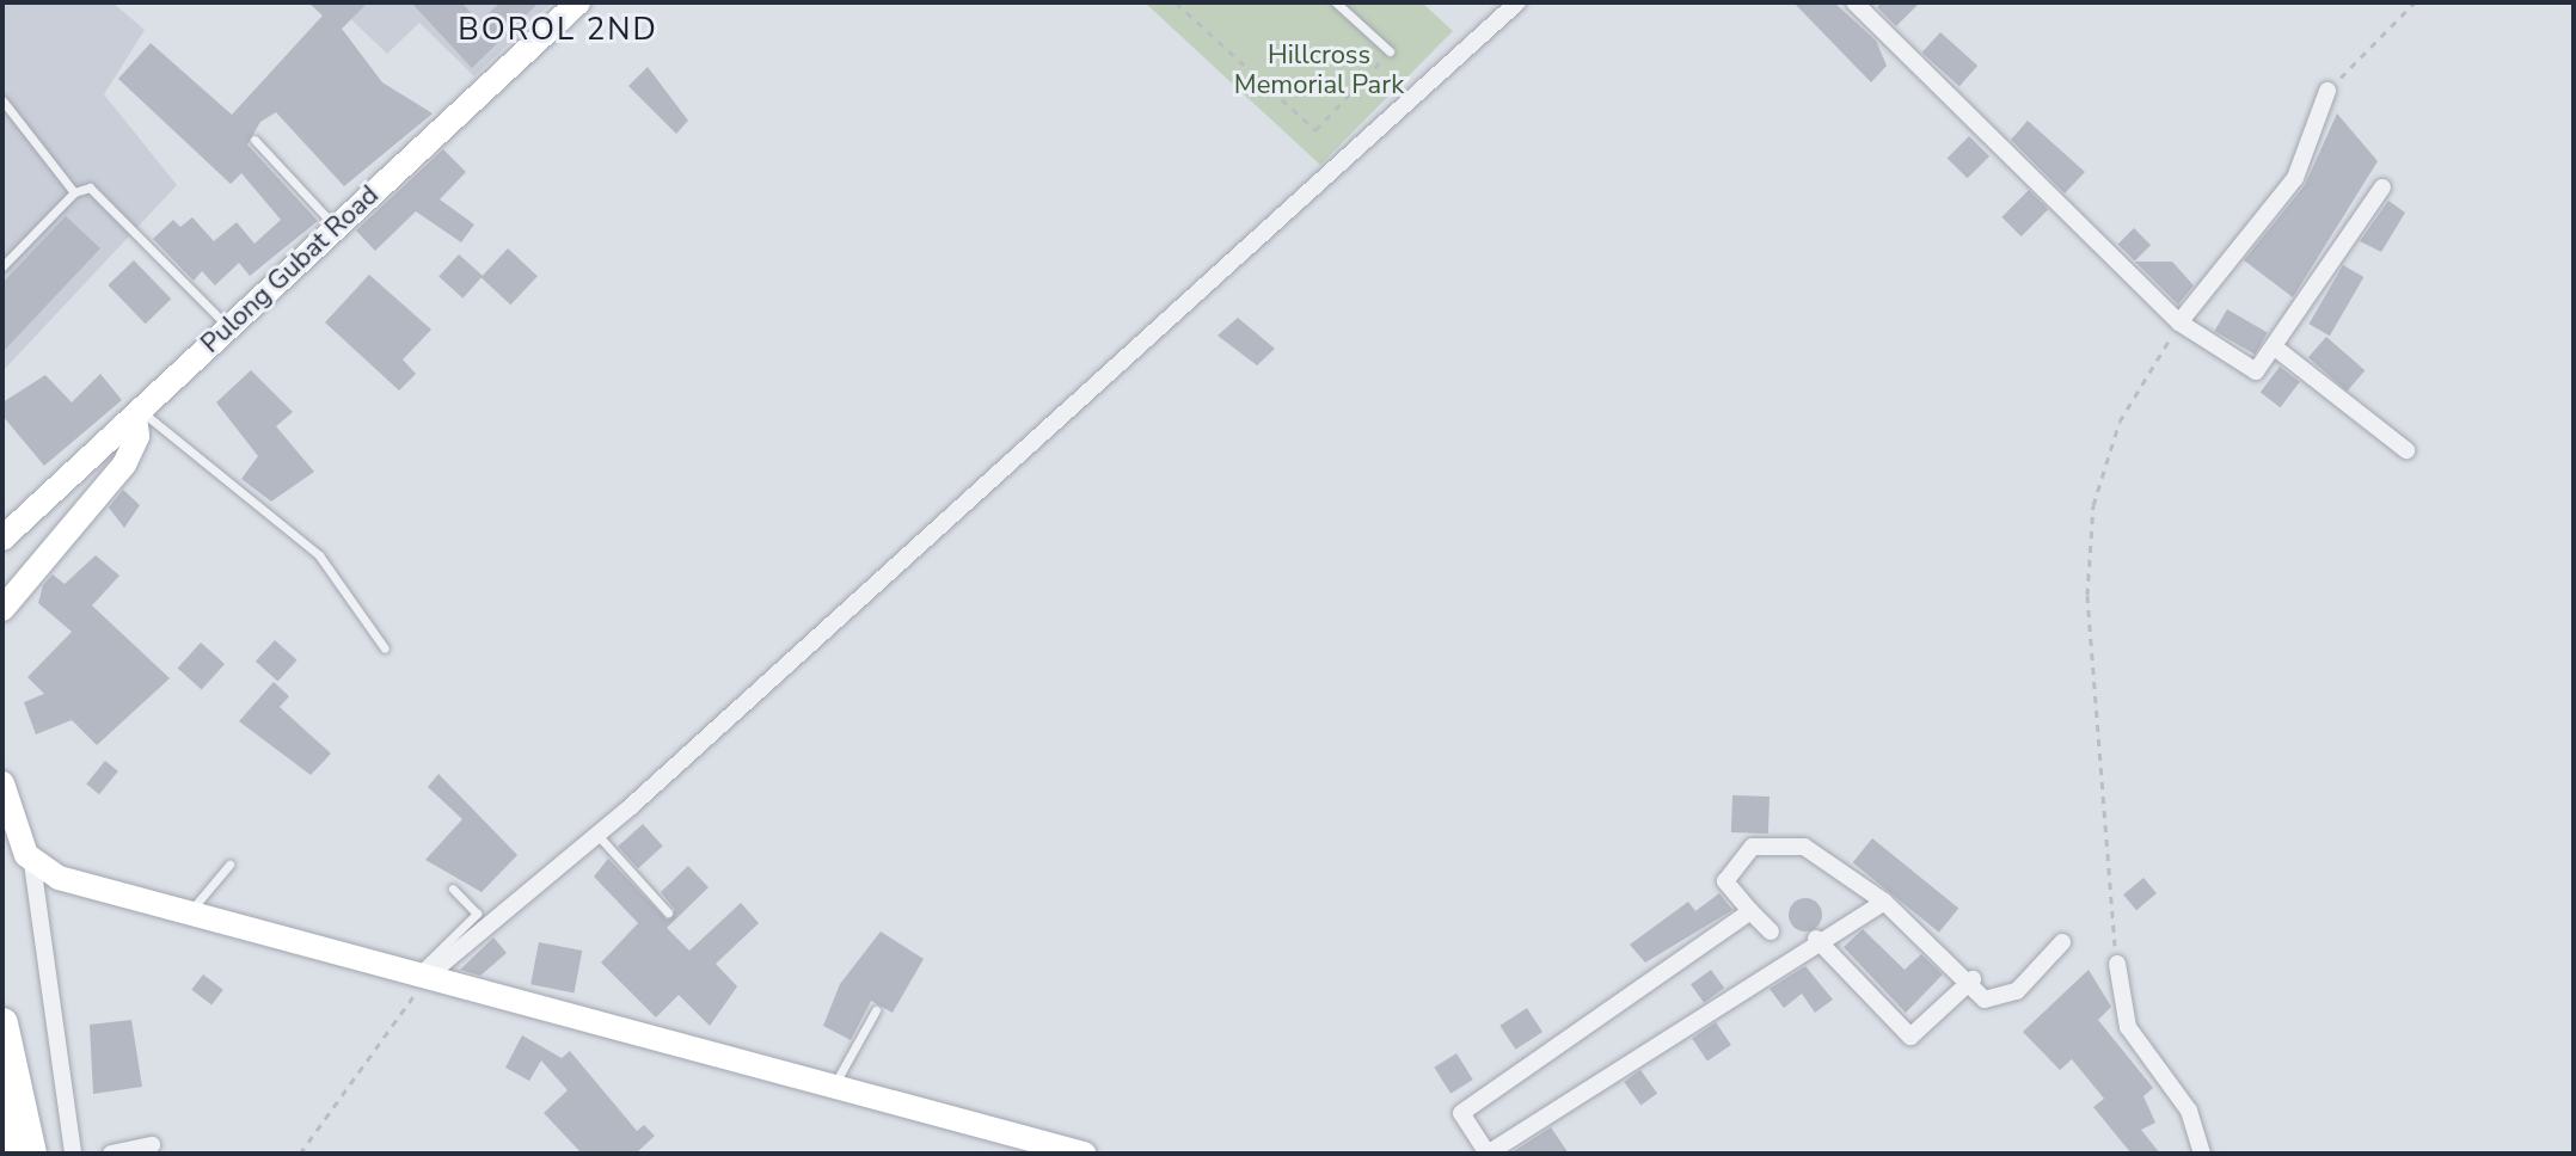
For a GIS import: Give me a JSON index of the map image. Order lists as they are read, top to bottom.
{
  "streets": {
    "street": ["Pulong Gubat Road"]
  },
  "districts": ["BOROL 2ND"],
  "parks": ["Hillcross Memorial Park"]
}
